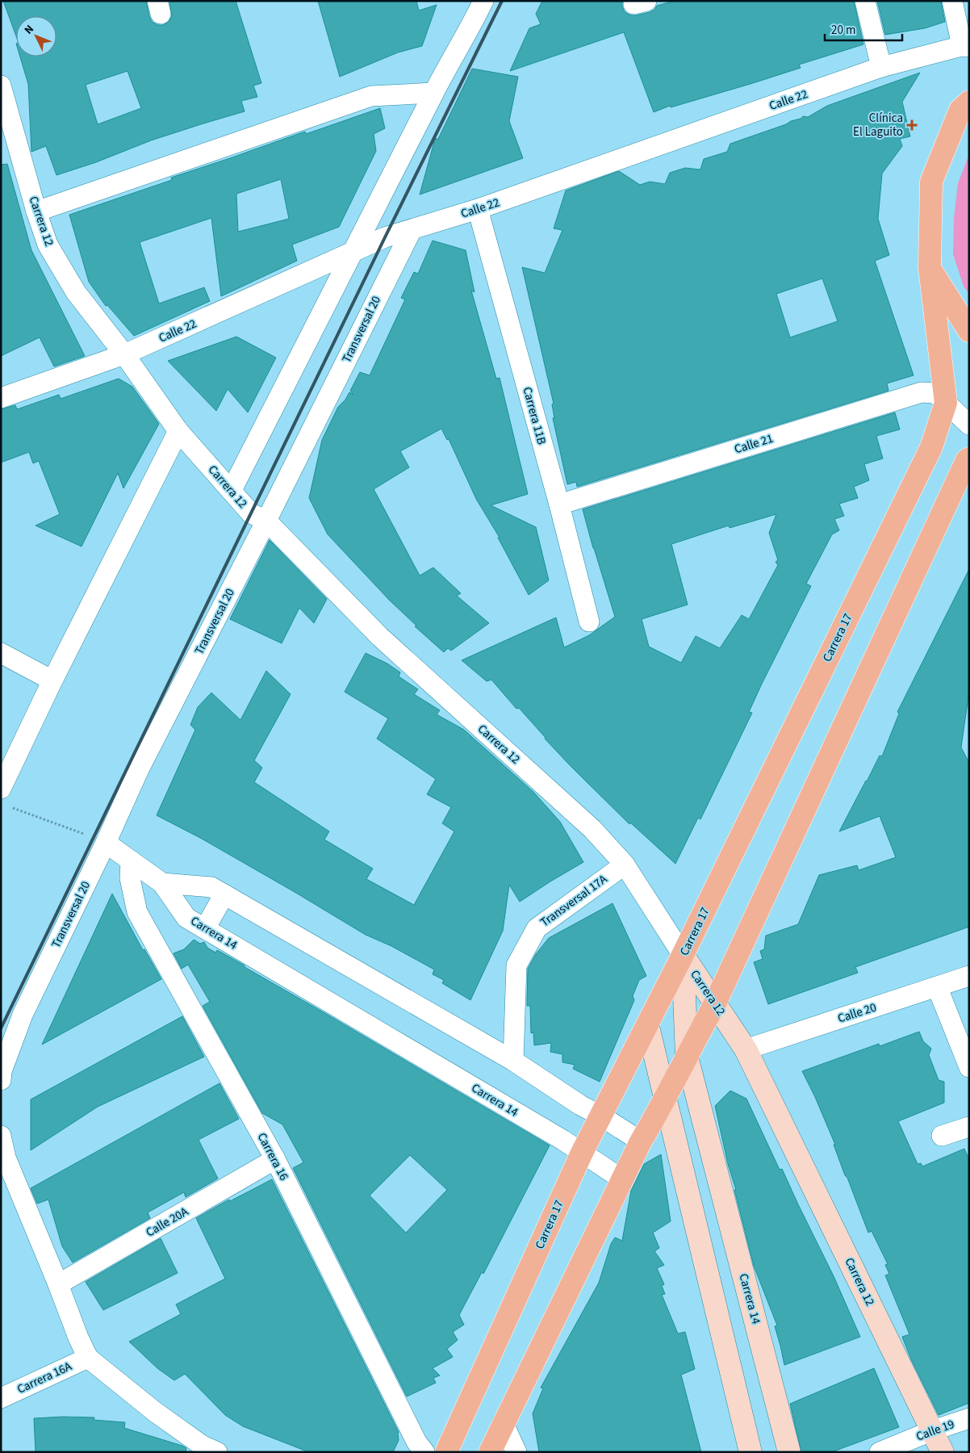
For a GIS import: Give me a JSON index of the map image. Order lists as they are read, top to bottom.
{
  "streets": {
    "main road": ["Carrera 17"],
    "street": [
      "Calle 22",
      "Carrera 12",
      "Transversal 20",
      "Carrera 11B",
      "Calle 21",
      "Transversal 17A",
      "Carrera 14",
      "Calle 20",
      "Carrera 16",
      "Calle 20A",
      "Carrera 16A",
      "Calle 19"
    ]
  },
  "crossings": [
    ["Calle 22", "Carrera 12"],
    ["Calle 22", "Transversal 20"],
    ["Calle 22", "Carrera 11B"],
    ["Carrera 12", "Transversal 20"],
    ["Carrera 12", "Carrera 17"],
    ["Carrera 12", "Transversal 17A"],
    ["Carrera 12", "Carrera 14"],
    ["Carrera 12", "Calle 20"],
    ["Carrera 12", "Calle 19"],
    ["Carrera 11B", "Calle 21"],
    ["Calle 21", "Carrera 17"],
    ["Carrera 17", "Carrera 14"],
    ["Carrera 16", "Calle 20A"]
  ],
  "places": {
    "health": ["Clínica El Laguito"]
  },
  "scale_bar": "20 m",
  "north": "top left"
}
